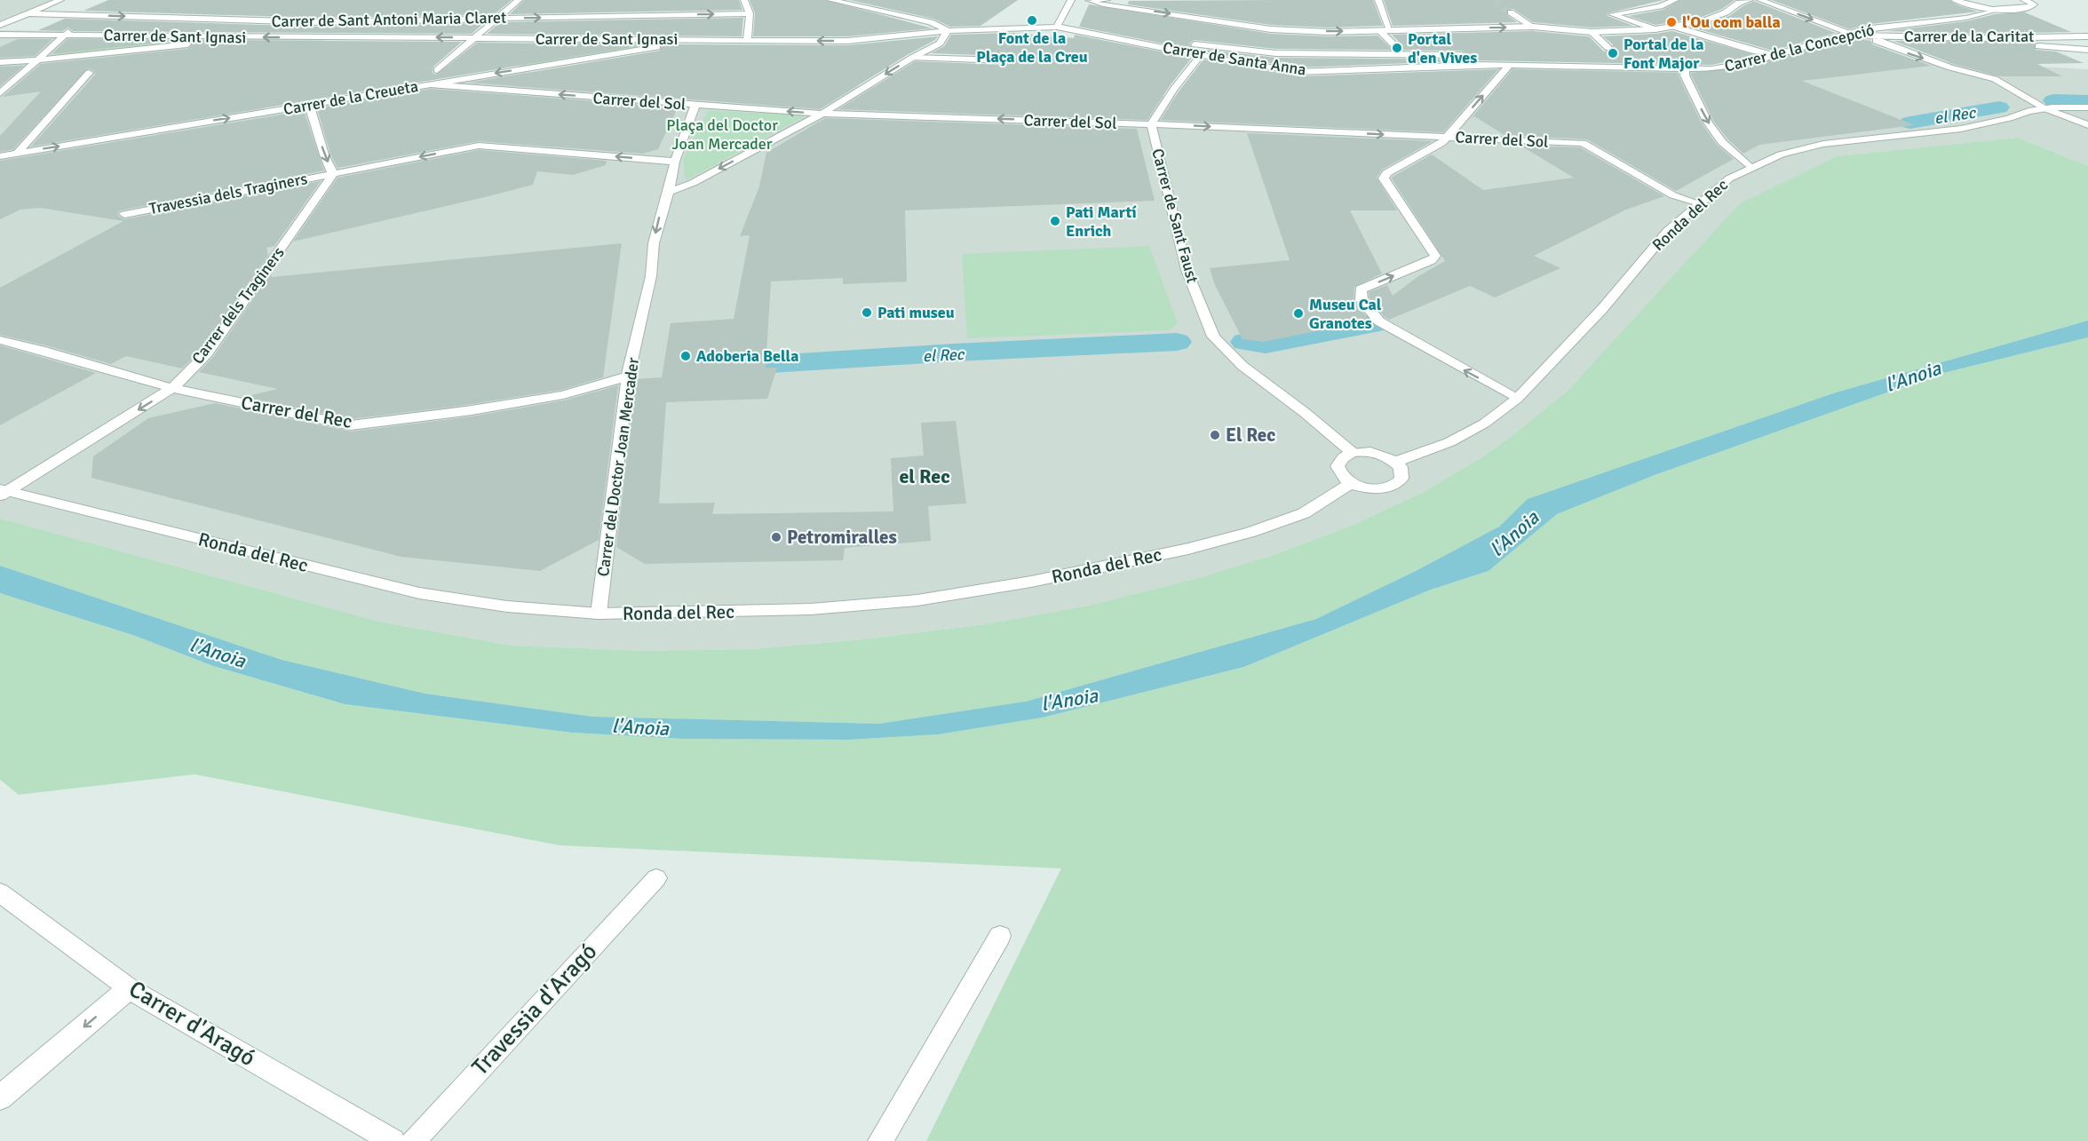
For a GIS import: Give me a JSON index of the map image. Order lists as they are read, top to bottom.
{
  "streets": {
    "street": [
      "Carrer de Sant Antoni Maria Claret",
      "Carrer de Sant Ignasi",
      "Carrer de la Caritat",
      "Carrer de la Concepció",
      "Carrer de Santa Anna",
      "Carrer de la Creueta",
      "Carrer del Sol",
      "Travessia dels Traginers",
      "Ronda del Rec",
      "Carrer de Sant Faust",
      "Carrer dels Traginers",
      "Carrer del Rec",
      "Carrer del Doctor Joan Mercader",
      "Travessia d'Aragó",
      "Carrer d'Aragó"
    ]
  },
  "crossings": [
    ["Carrer de Sant Ignasi", "Carrer de la Creueta"],
    ["Carrer de la Caritat", "Carrer de la Concepció"],
    ["Carrer de la Concepció", "Carrer de Santa Anna"],
    ["Carrer de Santa Anna", "Carrer de Sant Faust"],
    ["Carrer de la Creueta", "Carrer del Sol"],
    ["Carrer del Sol", "Ronda del Rec"],
    ["Carrer del Sol", "Carrer de Sant Faust"],
    ["Carrer del Sol", "Carrer del Doctor Joan Mercader"],
    ["Travessia dels Traginers", "Carrer dels Traginers"],
    ["Travessia dels Traginers", "Carrer del Doctor Joan Mercader"],
    ["Ronda del Rec", "Carrer dels Traginers"],
    ["Ronda del Rec", "Carrer del Doctor Joan Mercader"],
    ["Carrer dels Traginers", "Carrer del Rec"],
    ["Carrer del Rec", "Carrer del Doctor Joan Mercader"]
  ],
  "one_way": ["Travessia dels Traginers", "Carrer dels Traginers", "Carrer del Doctor Joan Mercader"],
  "districts": ["el Rec"],
  "water": ["el Rec", "l'Anoia"],
  "parks": ["Plaça del Doctor Joan Mercader"],
  "places": [
    "Font de la Plaça de la Creu",
    "l'Ou com balla",
    "Portal d'en Vives",
    "Portal de la Font Major",
    "Pati Martí Enrich",
    "Pati museu",
    "Museu Cal Granotes",
    "Adoberia Bella",
    "El Rec",
    "Petromiralles"
  ]
}
